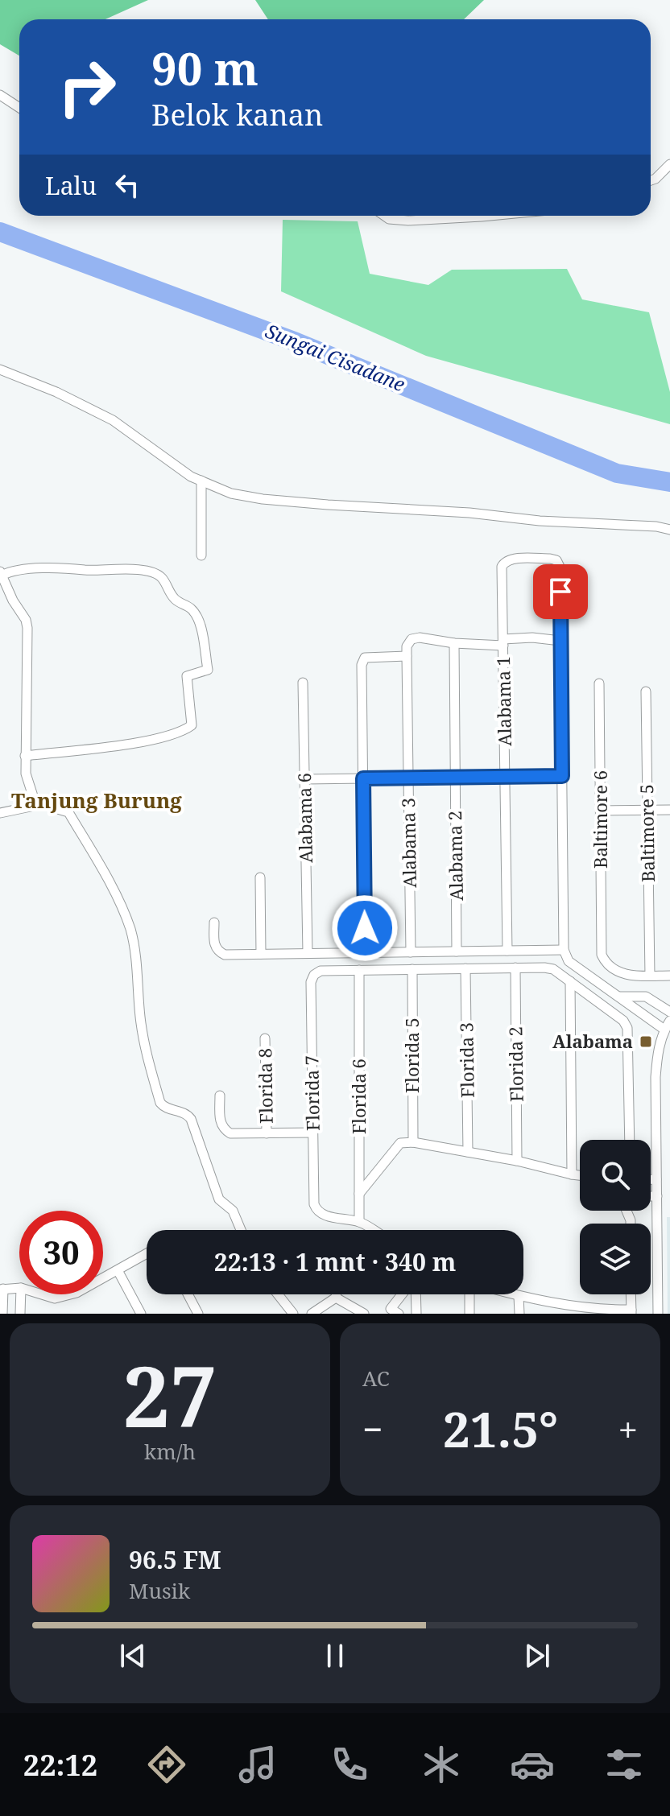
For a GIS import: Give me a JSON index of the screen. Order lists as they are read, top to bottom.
{
  "streets": {
    "street": [
      "Alabama 1",
      "Alabama 6",
      "Baltimore 6",
      "Baltimore 5",
      "Alabama 3",
      "Alabama 2",
      "Florida 5",
      "Florida 3",
      "Florida 2",
      "Florida 8",
      "Florida 7",
      "Florida 6"
    ]
  },
  "crossings": [
    ["Baltimore 6", "Baltimore 5"],
    ["Florida 7", "Florida 6"]
  ],
  "districts": ["Tanjung Burung"],
  "water": ["Sungai Cisadane"],
  "places": {
    "transit": ["Alabama"]
  },
  "page": {
    "turn": ["90 m", "Belok kanan"],
    "then": "Lalu",
    "limit": "30",
    "trip": "22:13 · 1 mnt · 340 m",
    "tile": [
      ["27", "km/h"],
      "AC"
    ],
    "heat": ["−", "21.5°", "+"],
    "song": ["96.5 FM", "Musik"],
    "tabs": "22:12"
  }
}
